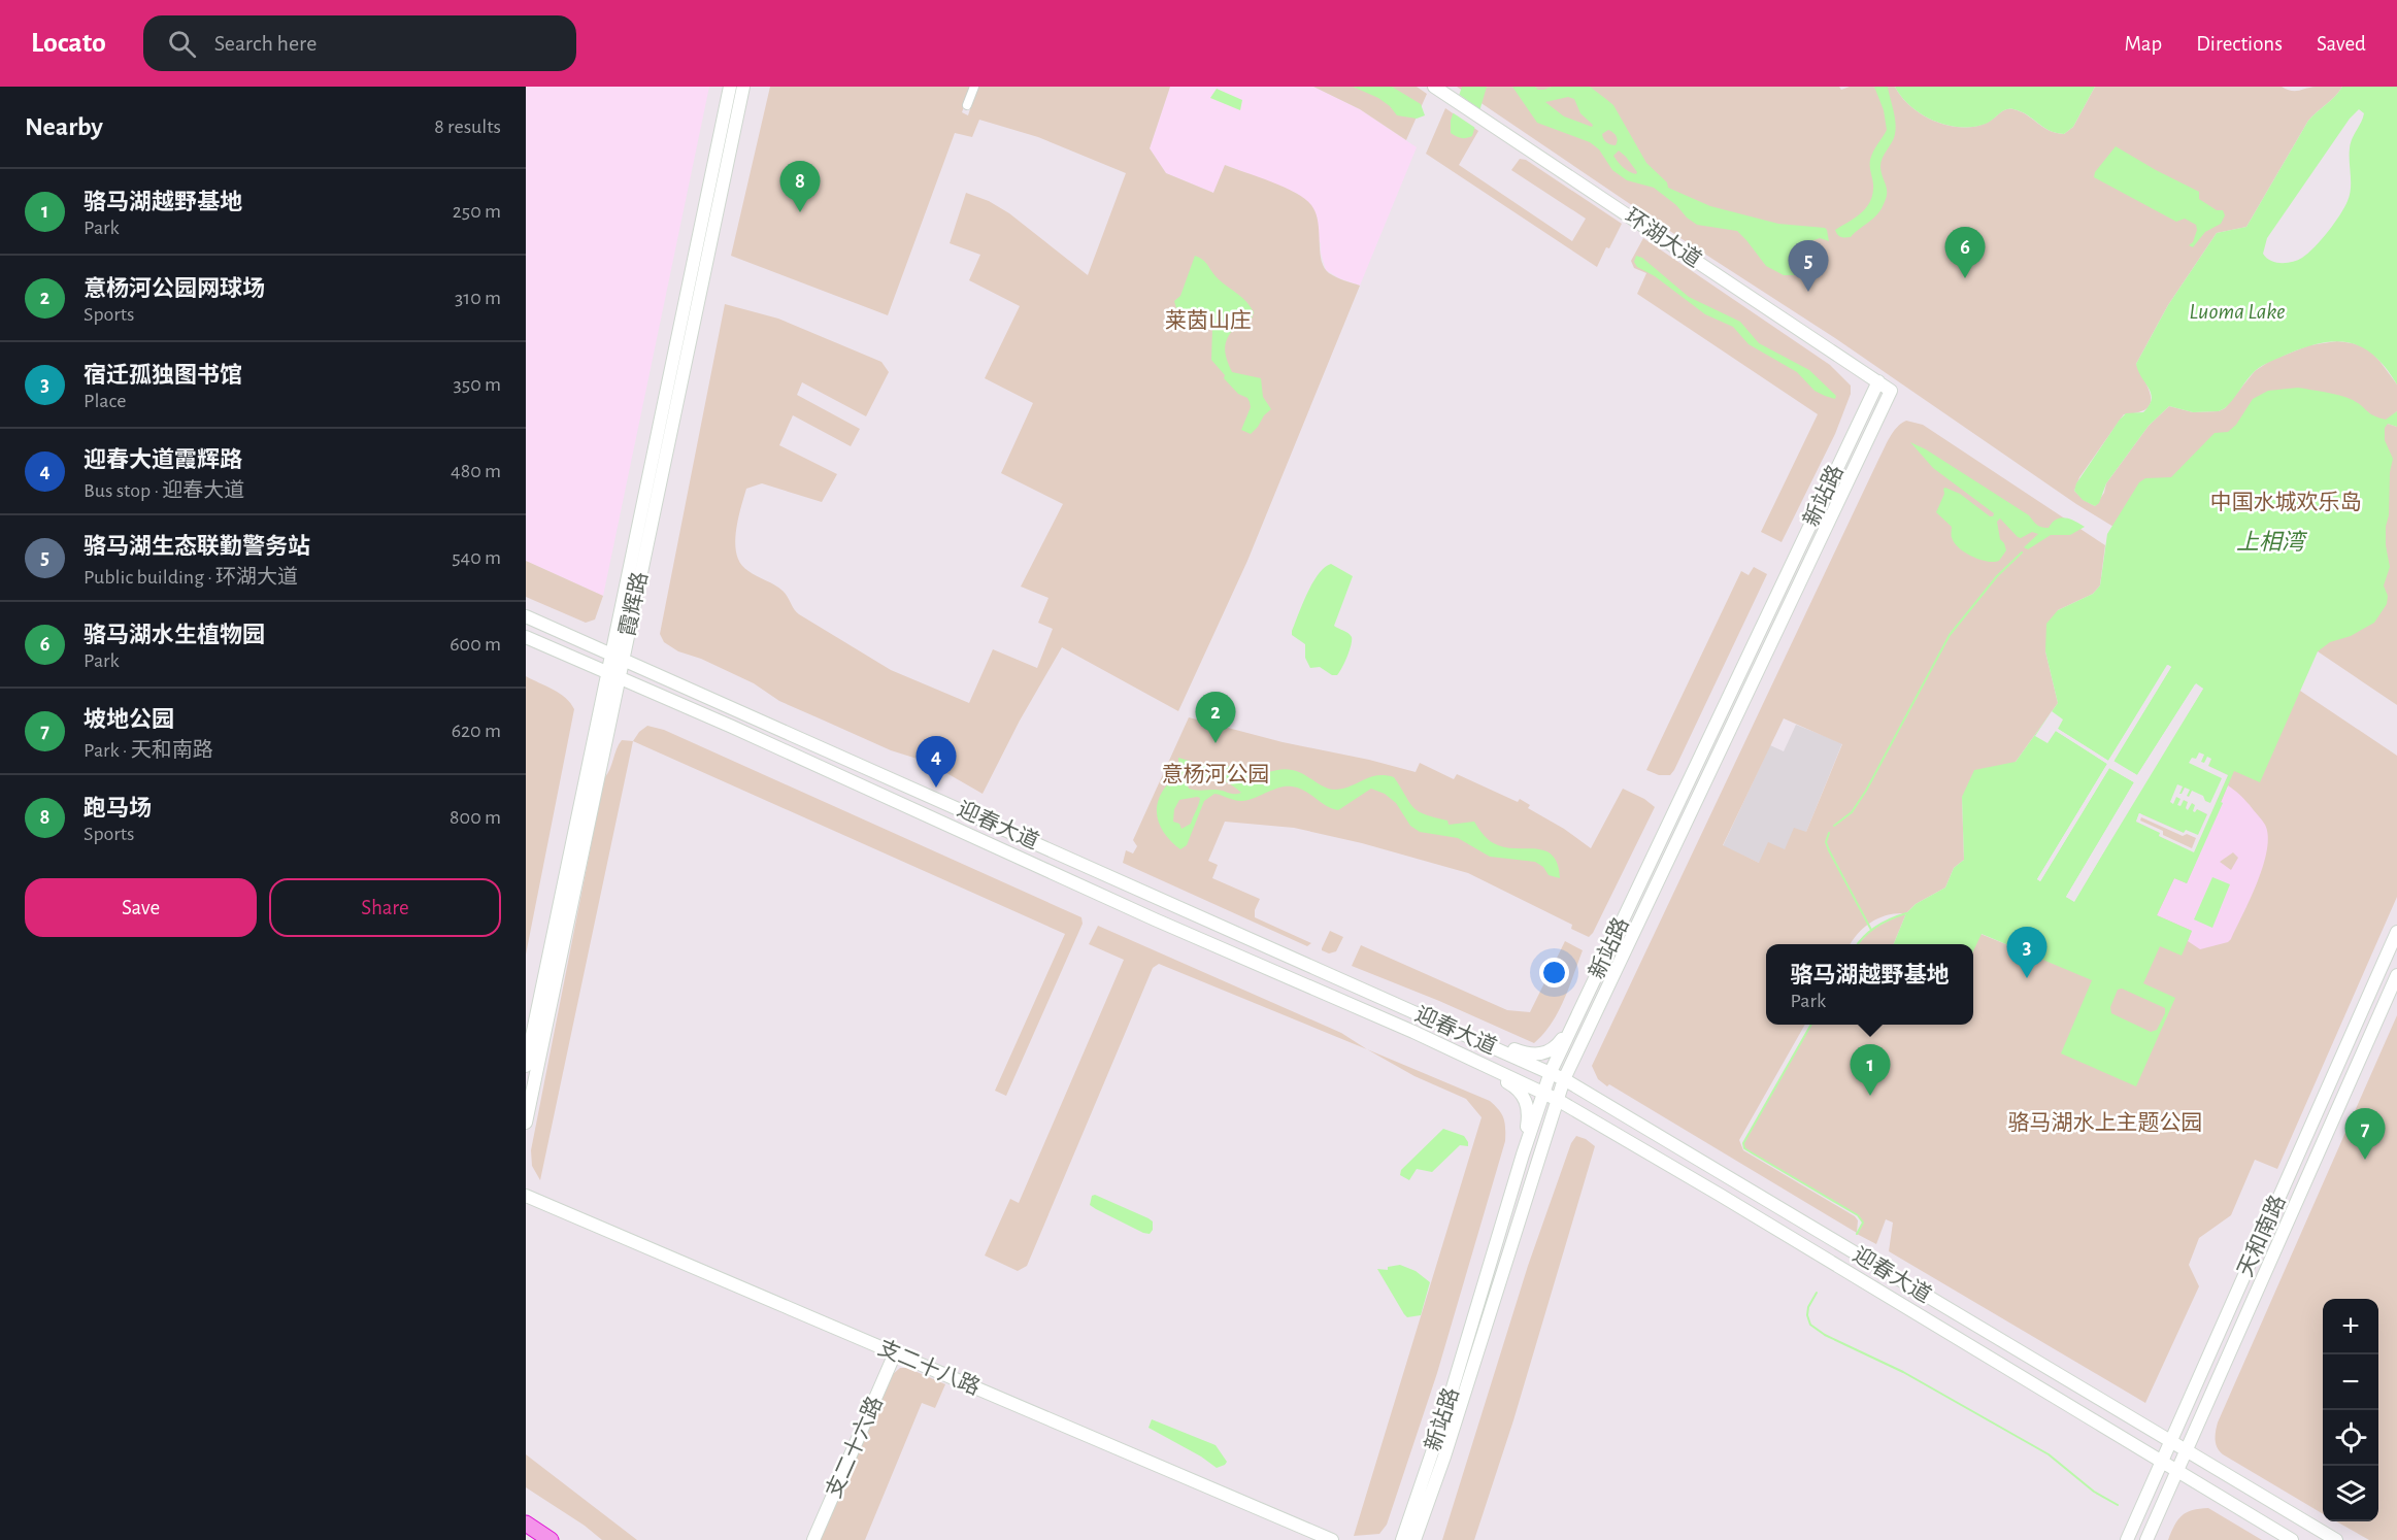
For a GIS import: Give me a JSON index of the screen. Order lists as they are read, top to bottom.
{
  "streets": {
    "street": [
      "环湖大道",
      "新站路",
      "霞辉路",
      "迎春大道",
      "天和南路",
      "支二十八路",
      "支二十六路"
    ]
  },
  "crossings": [
    ["环湖大道", "新站路"],
    ["新站路", "迎春大道"],
    ["霞辉路", "迎春大道"],
    ["迎春大道", "天和南路"],
    ["支二十八路", "支二十六路"]
  ],
  "water": ["Luoma Lake", "上相湾"],
  "parks": [
    "莱茵山庄",
    "中国水城欢乐岛",
    "意杨河公园",
    "骆马湖水上主题公园"
  ],
  "page": {
    "header": "Locato",
    "search": "Search here",
    "nav": ["Map", "Directions", "Saved"],
    "heading": ["Nearby", "8 results"],
    "pins": [
      "8",
      "6",
      "5",
      "2",
      "4",
      "3",
      "1",
      "7"
    ],
    "list": [
      {
        "mark": "1",
        "name": "骆马湖越野基地",
        "note": "Park",
        "value": "250 m"
      },
      {
        "mark": "2",
        "name": "意杨河公园网球场",
        "note": "Sports",
        "value": "310 m"
      },
      {
        "mark": "3",
        "name": "宿迁孤独图书馆",
        "note": "Place",
        "value": "350 m"
      },
      {
        "mark": "4",
        "name": "迎春大道霞辉路",
        "note": "Bus stop · 迎春大道",
        "value": "480 m"
      },
      {
        "mark": "5",
        "name": "骆马湖生态联勤警务站",
        "note": "Public building · 环湖大道",
        "value": "540 m"
      },
      {
        "mark": "6",
        "name": "骆马湖水生植物园",
        "note": "Park",
        "value": "600 m"
      },
      {
        "mark": "7",
        "name": "坡地公园",
        "note": "Park · 天和南路",
        "value": "620 m"
      },
      {
        "mark": "8",
        "name": "跑马场",
        "note": "Sports",
        "value": "800 m"
      }
    ],
    "buttons": ["Save", "Share"],
    "popup": ["骆马湖越野基地", "Park"],
    "map_buttons": ["+", "−"]
  }
}
